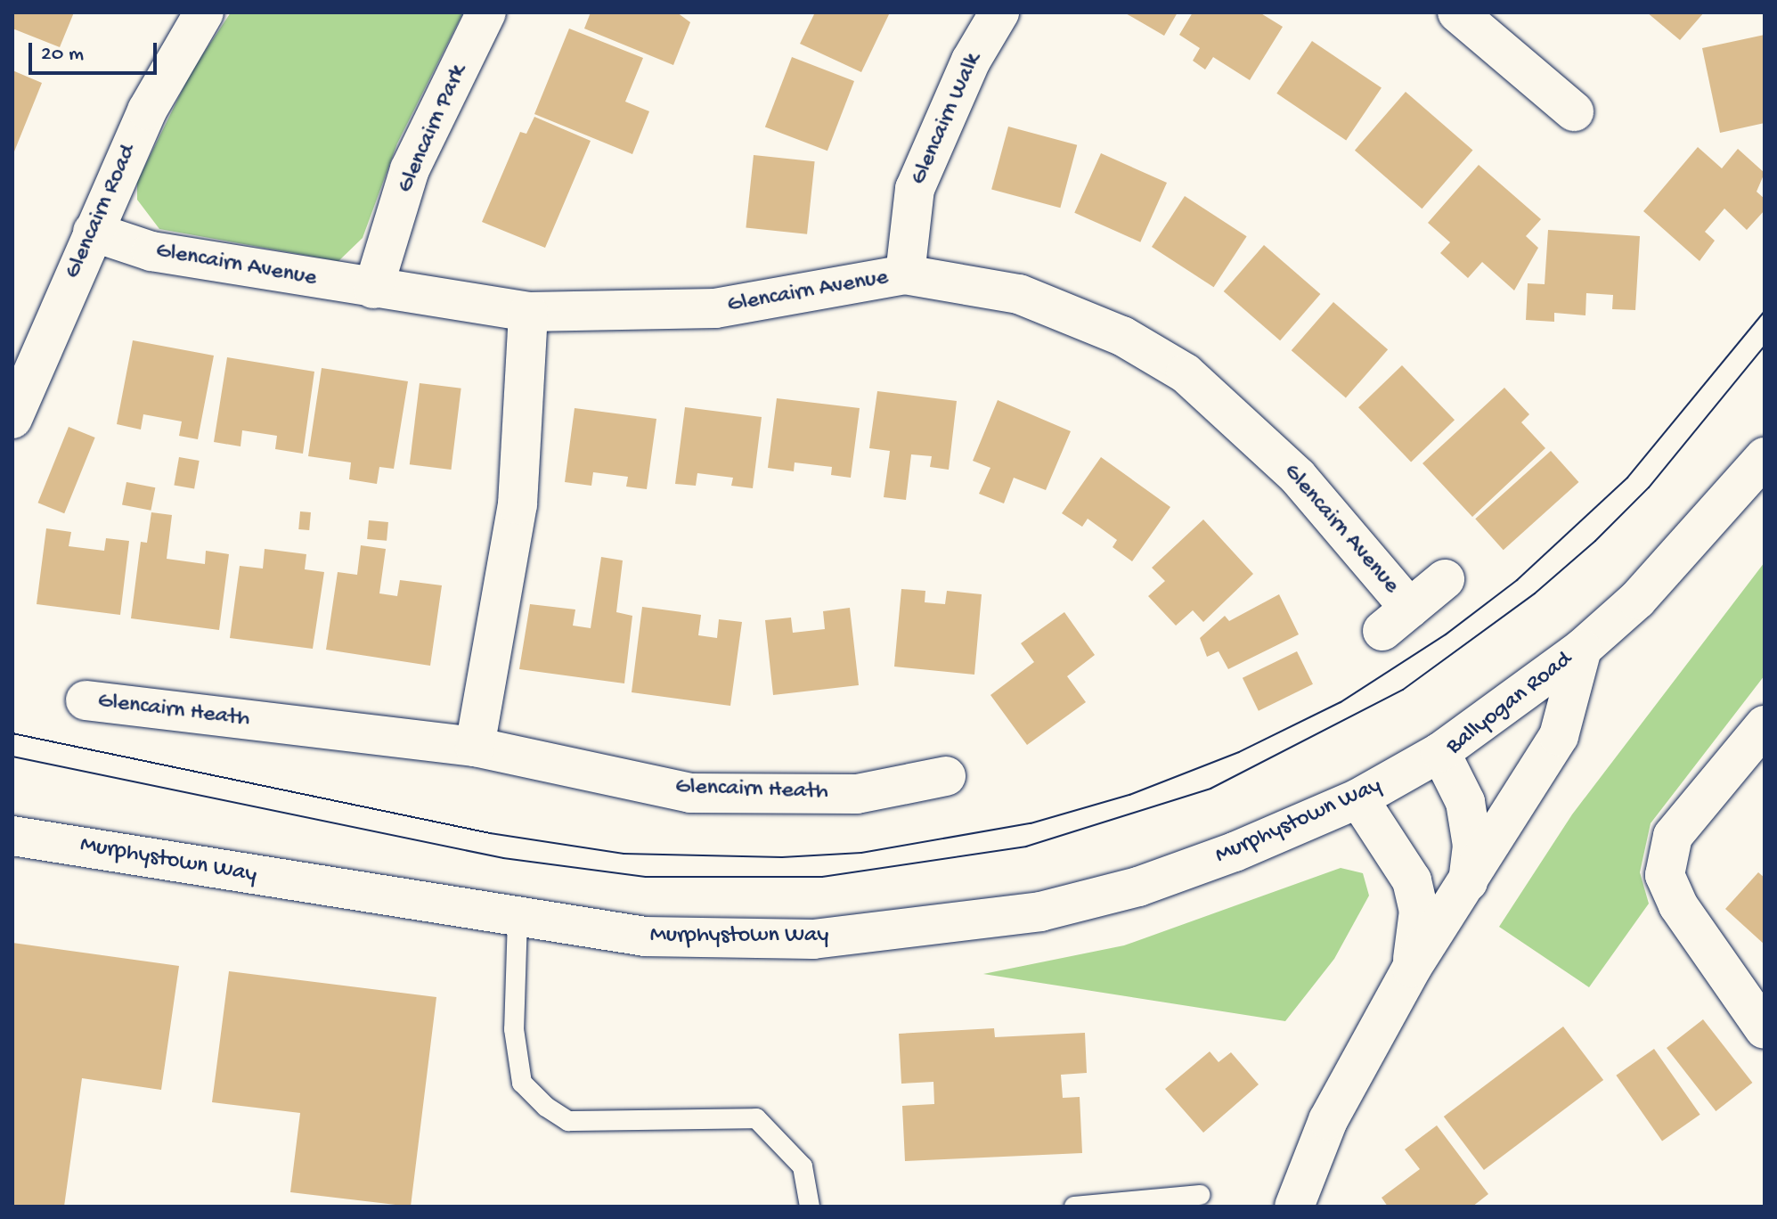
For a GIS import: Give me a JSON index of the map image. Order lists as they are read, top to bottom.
{
  "streets": {
    "street": [
      "Glencairn Walk",
      "Glencairn Park",
      "Glencairn Road",
      "Glencairn Avenue",
      "Ballyogan Road",
      "Glencairn Heath",
      "Murphystown Way"
    ]
  },
  "crossings": [
    ["Glencairn Walk", "Glencairn Avenue"],
    ["Glencairn Park", "Glencairn Avenue"],
    ["Glencairn Road", "Glencairn Avenue"],
    ["Ballyogan Road", "Murphystown Way"]
  ],
  "scale_bar": "20 m"
}
